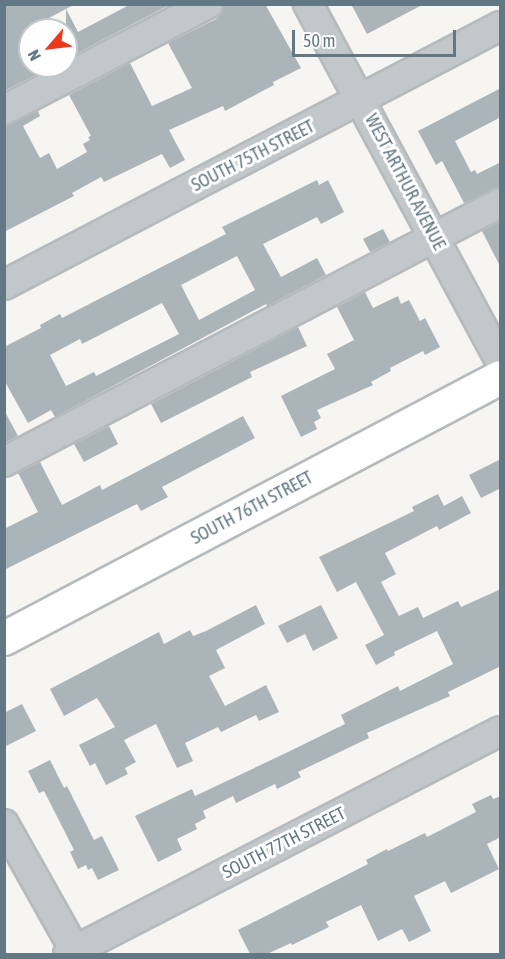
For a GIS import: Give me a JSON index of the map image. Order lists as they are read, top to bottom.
{
  "streets": {
    "main road": ["SOUTH 76TH STREET"],
    "street": ["SOUTH 75TH STREET", "WEST ARTHUR AVENUE", "SOUTH 77TH STREET"]
  },
  "crossings": [
    ["SOUTH 75TH STREET", "WEST ARTHUR AVENUE"]
  ],
  "scale_bar": "50 m",
  "north": "bottom left"
}
